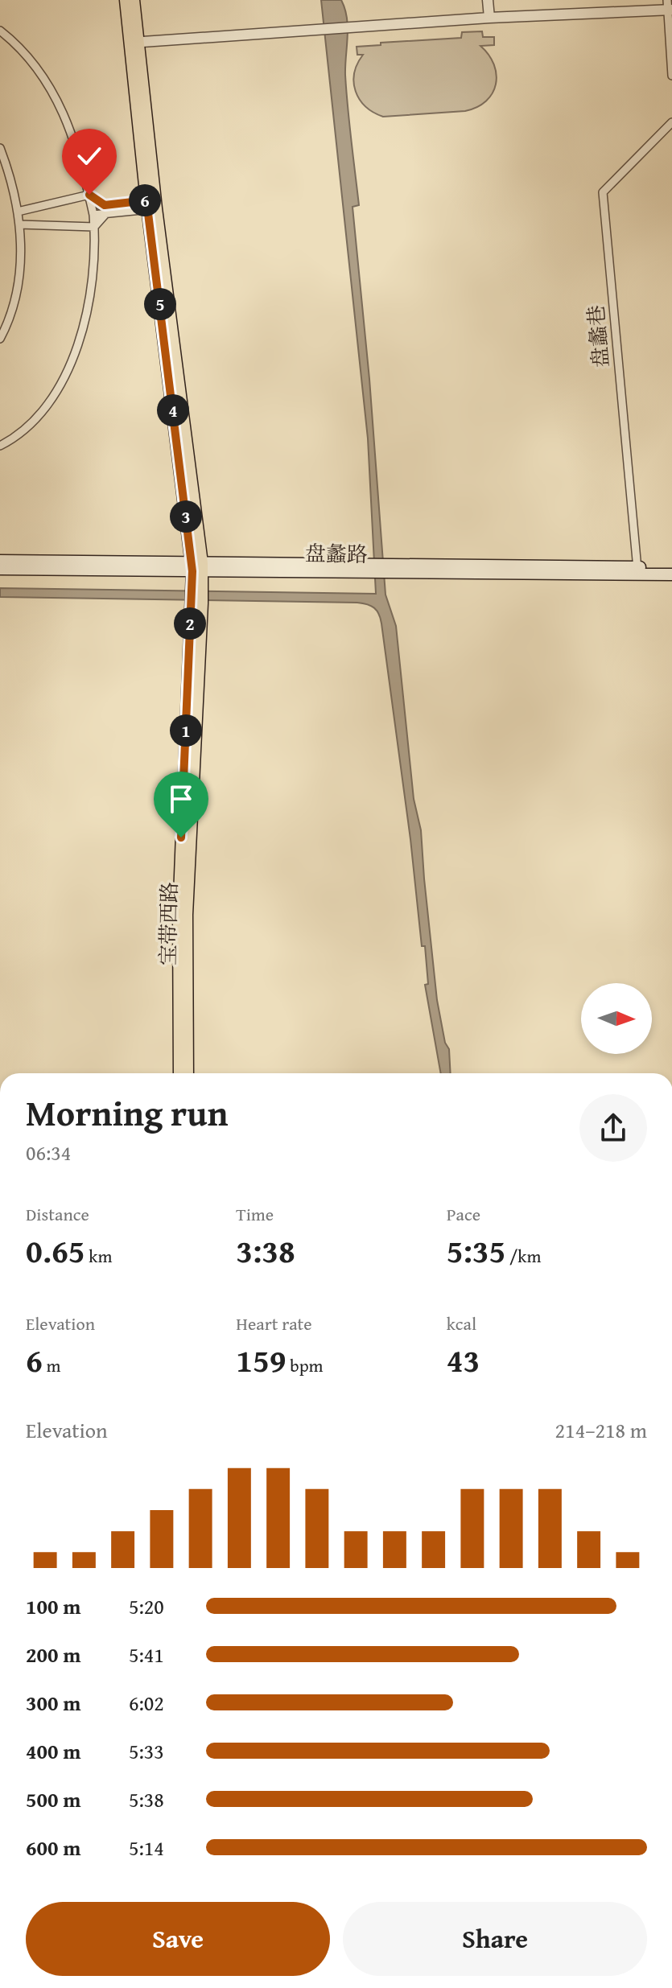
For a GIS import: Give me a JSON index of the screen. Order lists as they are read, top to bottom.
{
  "streets": {
    "main road": ["盘蠡路", "宝带西路"],
    "street": ["盘蠡巷"]
  },
  "crossings": [
    ["盘蠡巷", "盘蠡路"],
    ["盘蠡路", "宝带西路"]
  ],
  "north": "right",
  "page": {
    "pins": [
      "6",
      "5",
      "4",
      "3",
      "2",
      "1"
    ],
    "heading": ["Morning run", "06:34"],
    "stats": [
      ["Distance", "0.65 km"],
      ["Time", "3:38"],
      ["Pace", "5:35 /km"],
      ["Elevation", "6 m"],
      ["Heart rate", "159 bpm"],
      ["kcal", "43"]
    ],
    "chart": ["Elevation", "214–218 m"],
    "list": [
      {
        "name": "100 m",
        "note": "5:20"
      },
      {
        "name": "200 m",
        "note": "5:41"
      },
      {
        "name": "300 m",
        "note": "6:02"
      },
      {
        "name": "400 m",
        "note": "5:33"
      },
      {
        "name": "500 m",
        "note": "5:38"
      },
      {
        "name": "600 m",
        "note": "5:14"
      }
    ],
    "buttons": ["Save", "Share"]
  }
}
